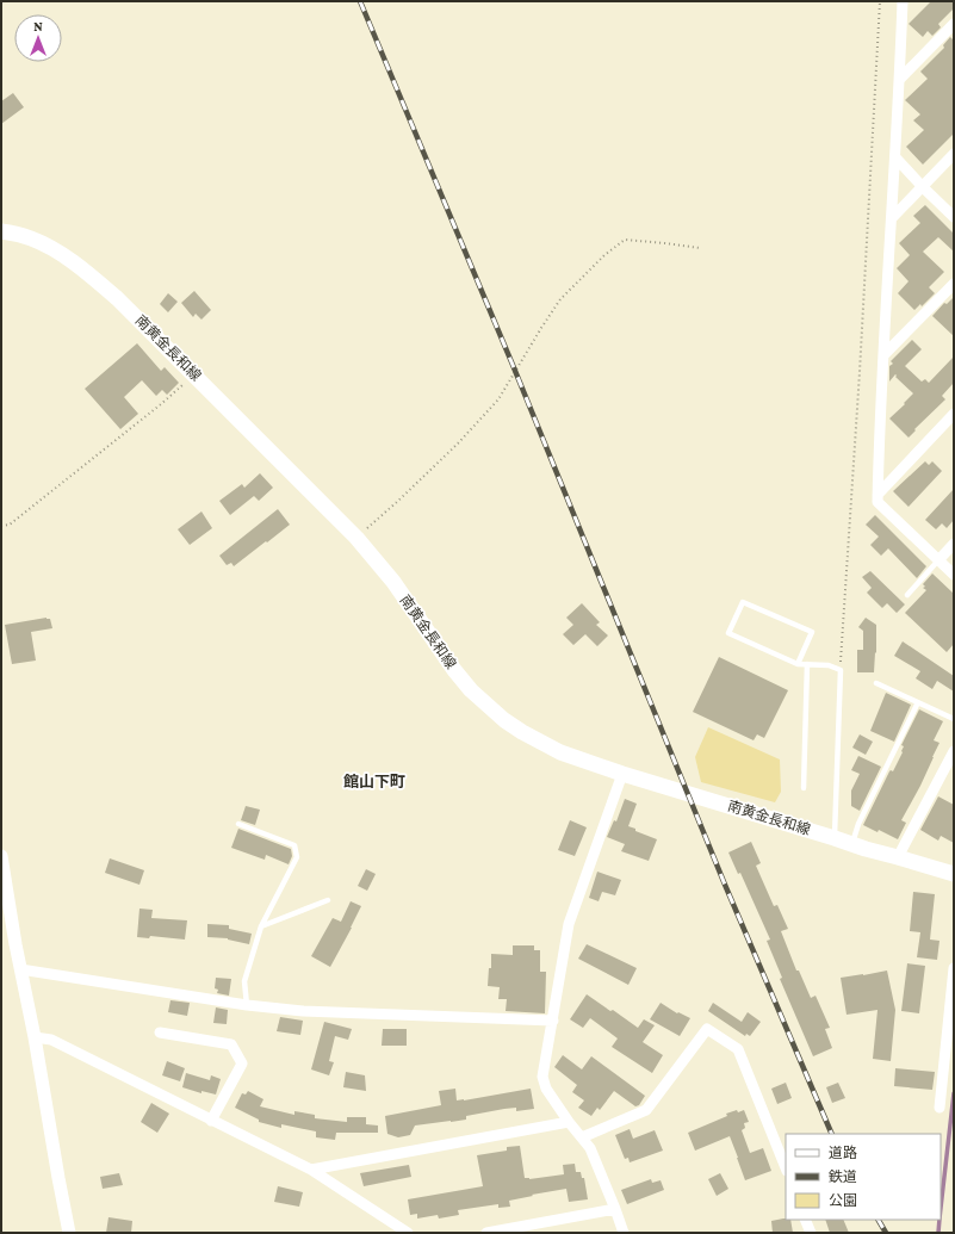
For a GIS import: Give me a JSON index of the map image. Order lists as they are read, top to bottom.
{
  "streets": {
    "main road": ["南黄金長和線"]
  },
  "districts": ["館山下町"],
  "legend": ["道路", "鉄道", "公園"],
  "north": "top"
}
